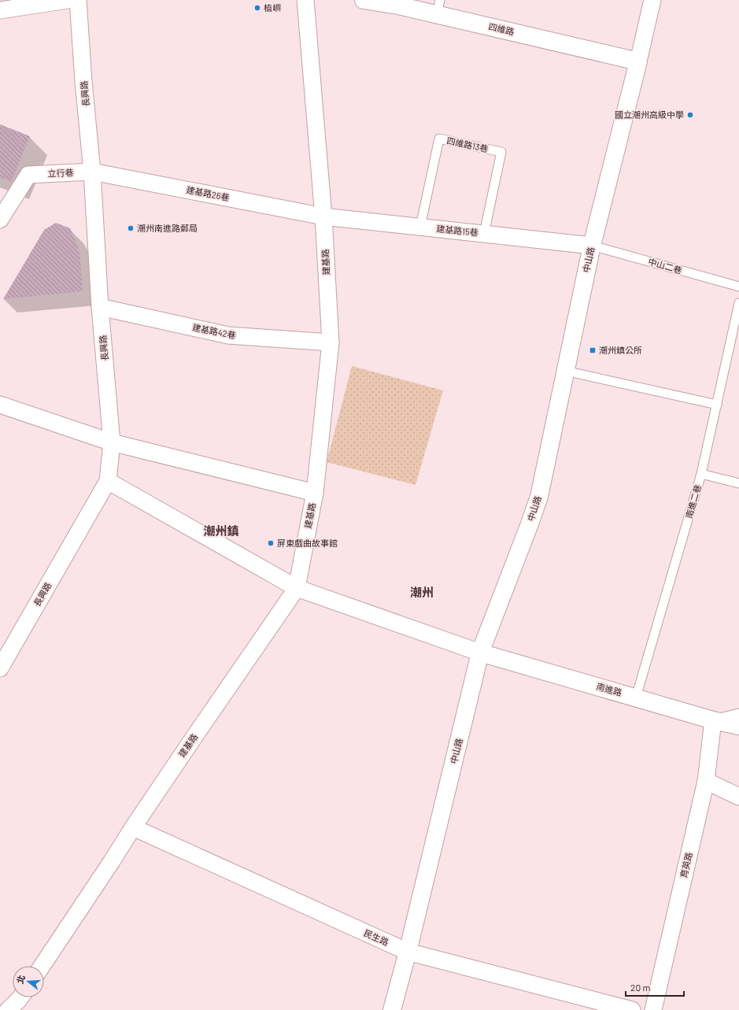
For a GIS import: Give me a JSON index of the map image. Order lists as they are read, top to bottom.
{
  "streets": {
    "main road": ["四維路", "中山路", "南進路"],
    "street": [
      "長興路",
      "立行巷",
      "建基路26巷",
      "建基路15巷",
      "建基路",
      "建基路42巷",
      "育英路",
      "民生路"
    ],
    "lane": ["四維路13巷", "中山二巷", "南進二巷"]
  },
  "crossings": [
    ["四維路", "中山路"],
    ["長興路", "立行巷"],
    ["長興路", "建基路26巷"],
    ["長興路", "建基路42巷"],
    ["四維路13巷", "建基路15巷"],
    ["立行巷", "建基路26巷"],
    ["建基路26巷", "建基路15巷"],
    ["建基路26巷", "建基路"],
    ["建基路15巷", "中山路"],
    ["建基路15巷", "建基路"],
    ["建基路15巷", "中山二巷"],
    ["中山路", "中山二巷"],
    ["中山路", "南進路"],
    ["中山路", "民生路"],
    ["建基路", "建基路42巷"],
    ["建基路", "民生路"],
    ["南進二巷", "南進路"],
    ["南進路", "育英路"]
  ],
  "districts": ["潮州鎮", "潮州"],
  "places": {
    "other": [
      "植嶼",
      "國立潮州高級中學",
      "潮州南進路郵局",
      "屏東戲曲故事館"
    ],
    "transit": ["潮州鎮公所"]
  },
  "scale_bar": "20 m",
  "north": "left"
}
